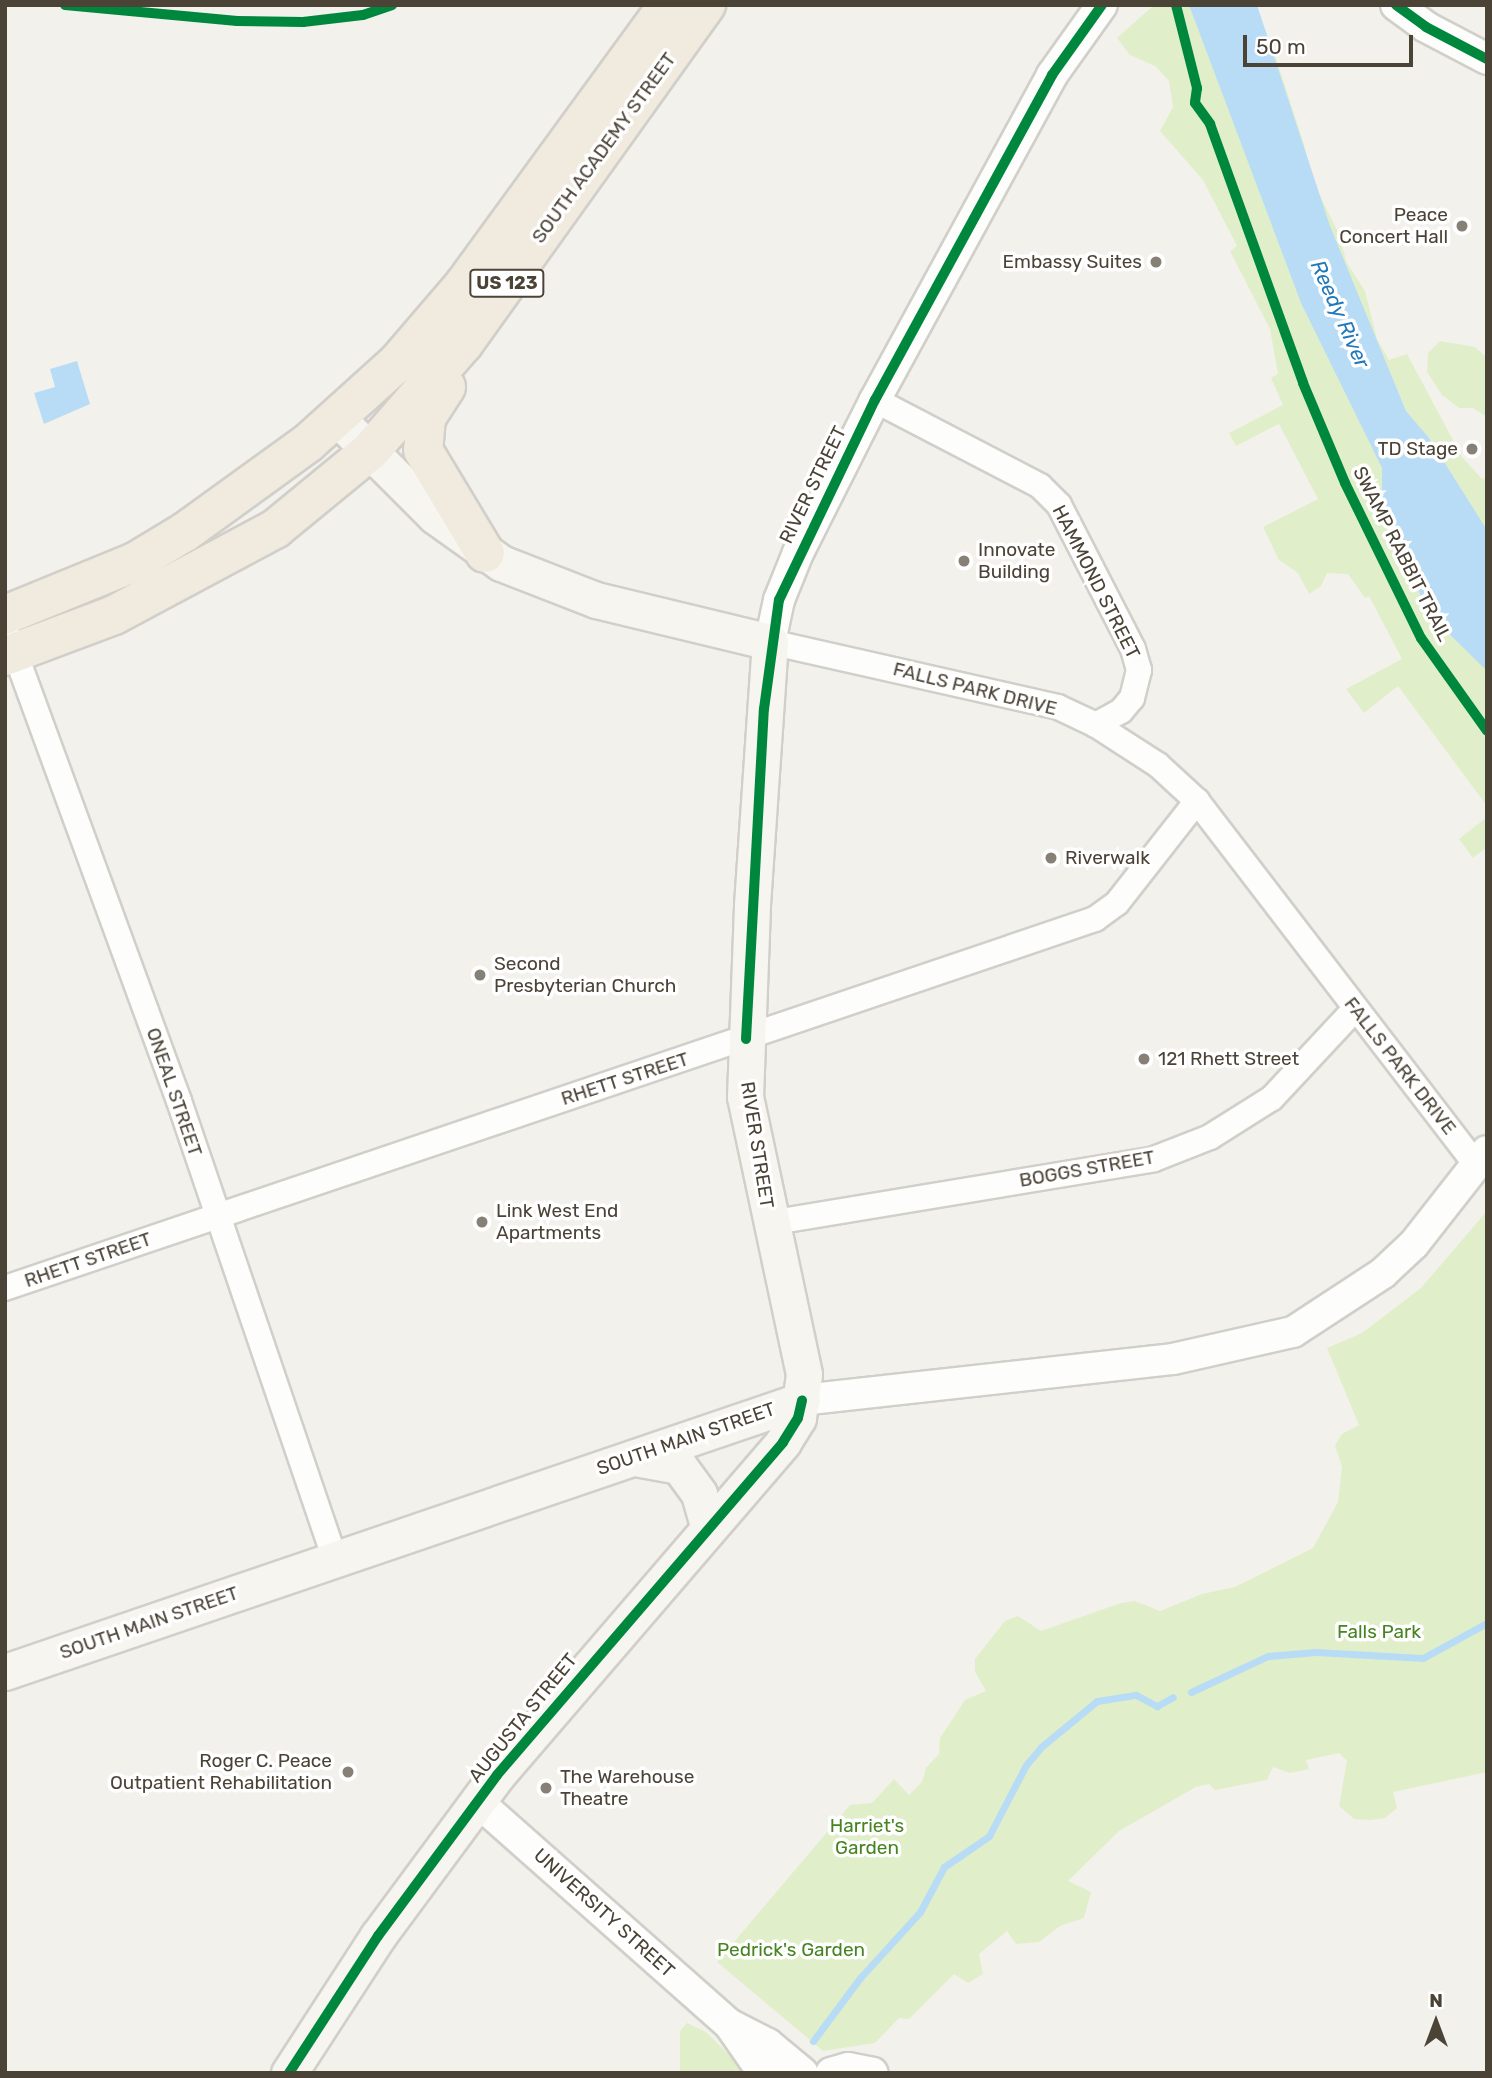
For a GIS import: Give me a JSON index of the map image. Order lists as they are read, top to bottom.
{
  "streets": {
    "highway": ["SOUTH ACADEMY STREET", "US 123"],
    "main road": [
      "RIVER STREET",
      "FALLS PARK DRIVE",
      "SOUTH MAIN STREET",
      "AUGUSTA STREET"
    ],
    "street": [
      "HAMMOND STREET",
      "RHETT STREET",
      "ONEAL STREET",
      "BOGGS STREET",
      "UNIVERSITY STREET"
    ],
    "cycle path": ["SWAMP RABBIT TRAIL"]
  },
  "crossings": [
    ["SOUTH ACADEMY STREET", "FALLS PARK DRIVE"],
    ["SOUTH ACADEMY STREET", "ONEAL STREET"],
    ["RIVER STREET", "HAMMOND STREET"],
    ["RIVER STREET", "FALLS PARK DRIVE"],
    ["RIVER STREET", "RHETT STREET"],
    ["RIVER STREET", "BOGGS STREET"],
    ["RIVER STREET", "SOUTH MAIN STREET"],
    ["RIVER STREET", "AUGUSTA STREET"],
    ["HAMMOND STREET", "FALLS PARK DRIVE"],
    ["FALLS PARK DRIVE", "RHETT STREET"],
    ["FALLS PARK DRIVE", "BOGGS STREET"],
    ["FALLS PARK DRIVE", "SOUTH MAIN STREET"],
    ["RHETT STREET", "ONEAL STREET"],
    ["ONEAL STREET", "SOUTH MAIN STREET"],
    ["SOUTH MAIN STREET", "AUGUSTA STREET"],
    ["AUGUSTA STREET", "UNIVERSITY STREET"]
  ],
  "water": ["Reedy River"],
  "parks": ["Falls Park", "Harriet's Garden", "Pedrick's Garden"],
  "places": [
    "Peace Concert Hall",
    "Embassy Suites",
    "TD Stage",
    "Innovate Building",
    "Riverwalk",
    "Second Presbyterian Church",
    "121 Rhett Street",
    "Link West End Apartments",
    "Roger C. Peace Outpatient Rehabilitation",
    "The Warehouse Theatre"
  ],
  "scale_bar": "50 m",
  "north": "top"
}
